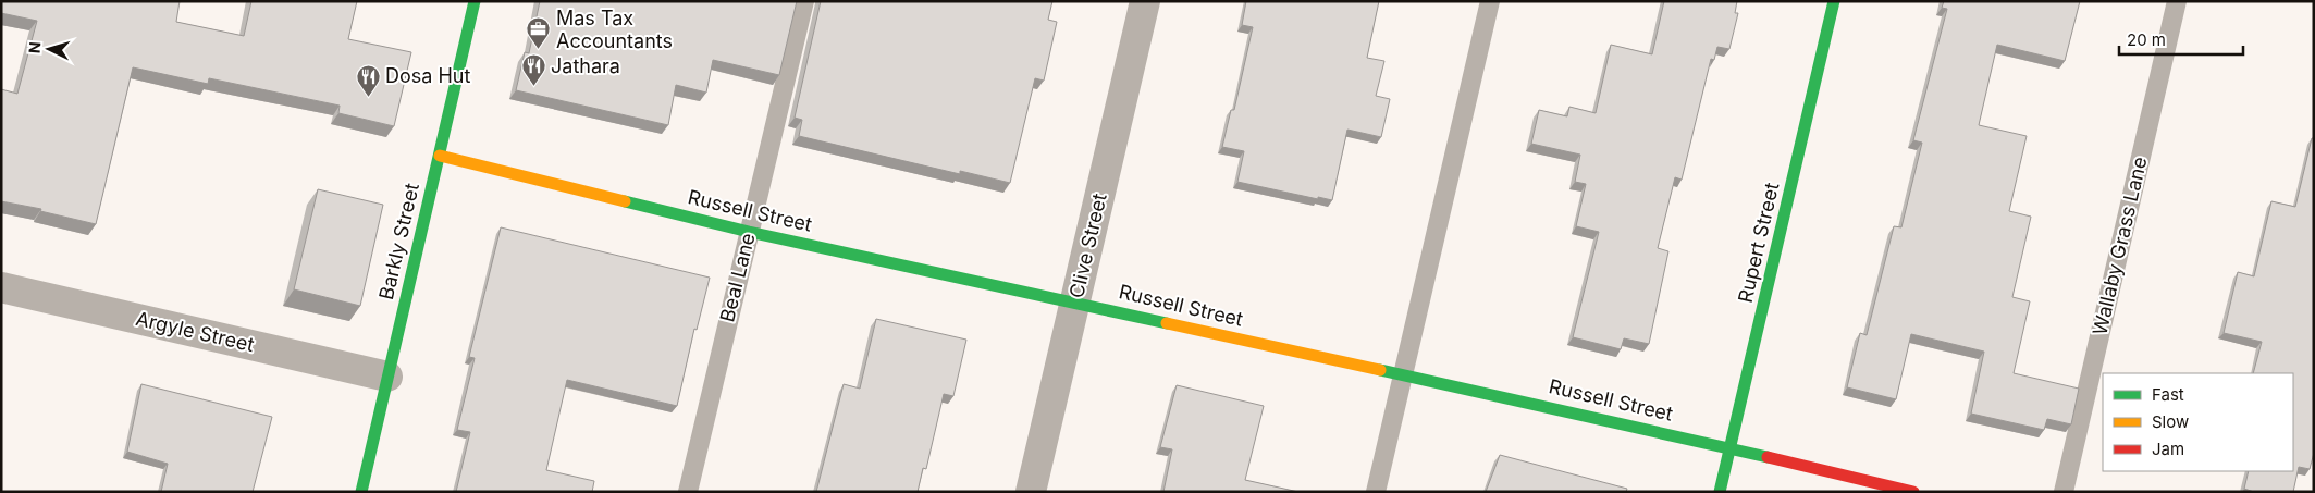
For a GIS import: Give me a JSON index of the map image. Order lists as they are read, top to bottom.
{
  "streets": {
    "street": [
      "Russell Street",
      "Barkly Street",
      "Rupert Street",
      "Clive Street",
      "Argyle Street"
    ],
    "lane": ["Wallaby Grass Lane", "Beal Lane"]
  },
  "crossings": [
    ["Russell Street", "Barkly Street"],
    ["Russell Street", "Rupert Street"],
    ["Russell Street", "Clive Street"],
    ["Russell Street", "Beal Lane"],
    ["Barkly Street", "Argyle Street"]
  ],
  "places": {
    "office": ["Mas Tax Accountants"],
    "restaurant": ["Jathara", "Dosa Hut"]
  },
  "legend": ["Fast", "Slow", "Jam"],
  "scale_bar": "20 m",
  "north": "left"
}
